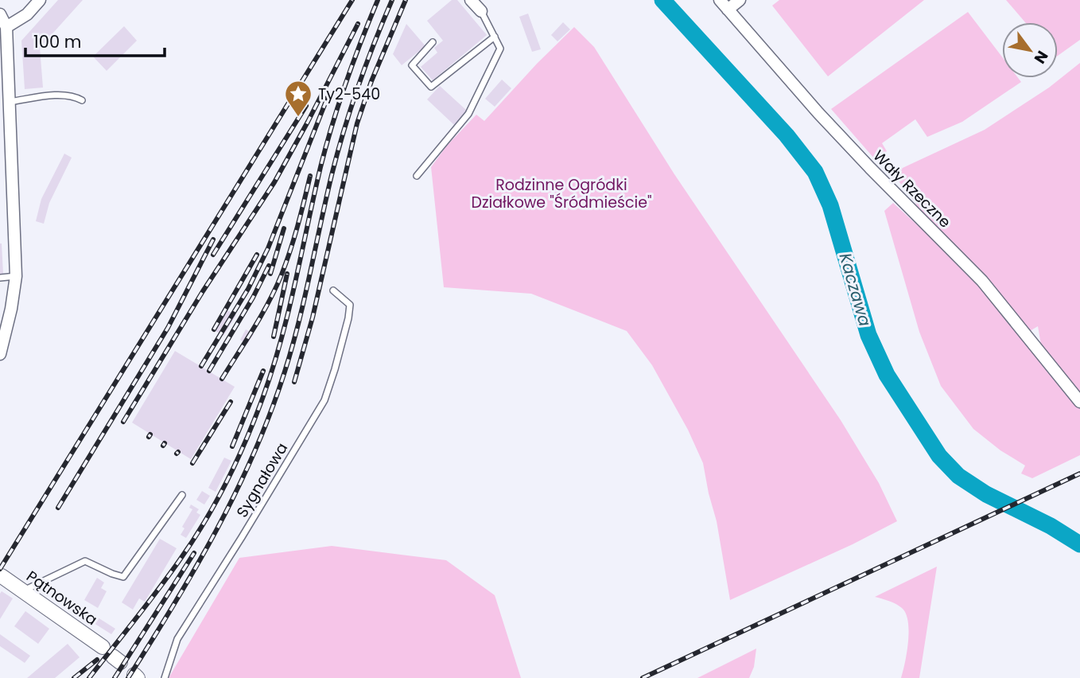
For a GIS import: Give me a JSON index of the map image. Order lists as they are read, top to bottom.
{
  "streets": {
    "street": ["Wały Rzeczne", "Pątnowska"],
    "lane": ["Sygnałowa"]
  },
  "water": ["Kaczawa"],
  "parks": ["Rodzinne Ogródki Działkowe \"Śródmieście\""],
  "places": {
    "place": ["Ty2-540"]
  },
  "scale_bar": "100 m",
  "north": "bottom right"
}
